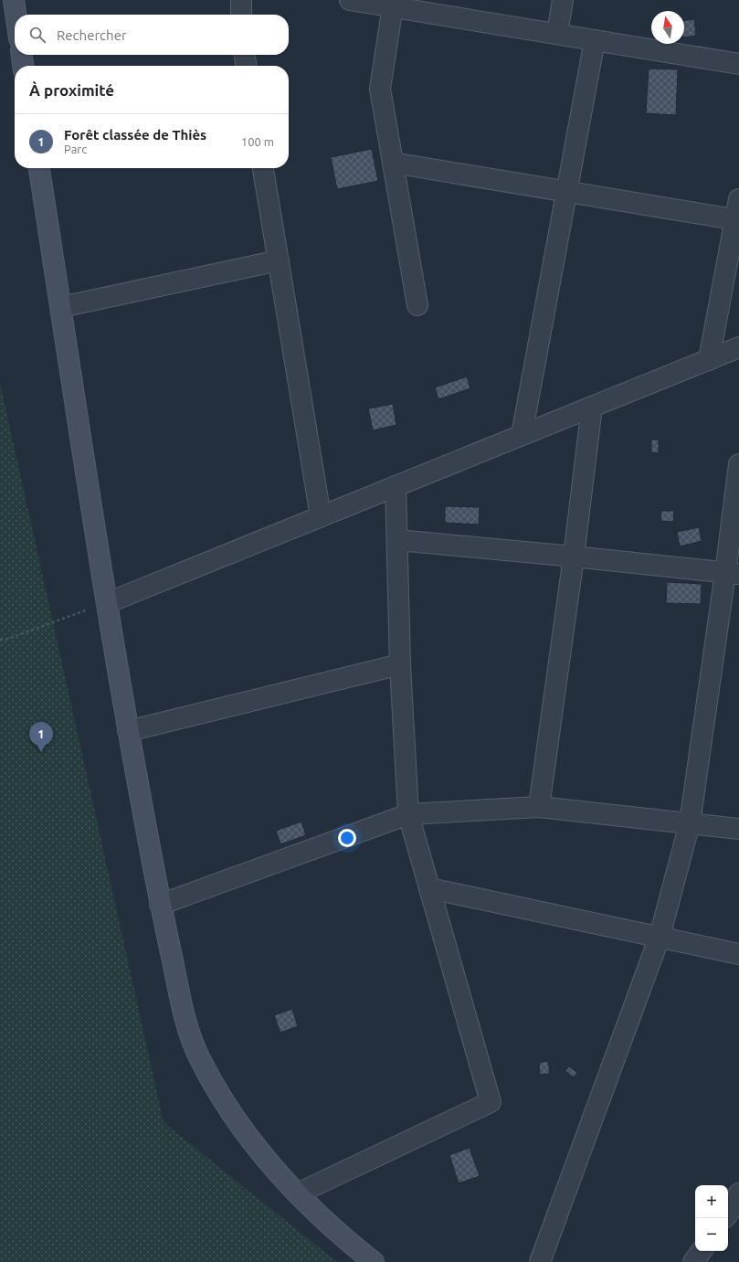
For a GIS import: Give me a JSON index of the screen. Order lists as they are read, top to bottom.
{
  "north": "top",
  "page": {
    "search": "Rechercher",
    "heading": "À proximité",
    "list": [
      {
        "mark": "1",
        "name": "Forêt classée de Thiès",
        "note": "Parc",
        "value": "100 m"
      }
    ],
    "pins": "1",
    "map_buttons": ["+", "−"]
  }
}
